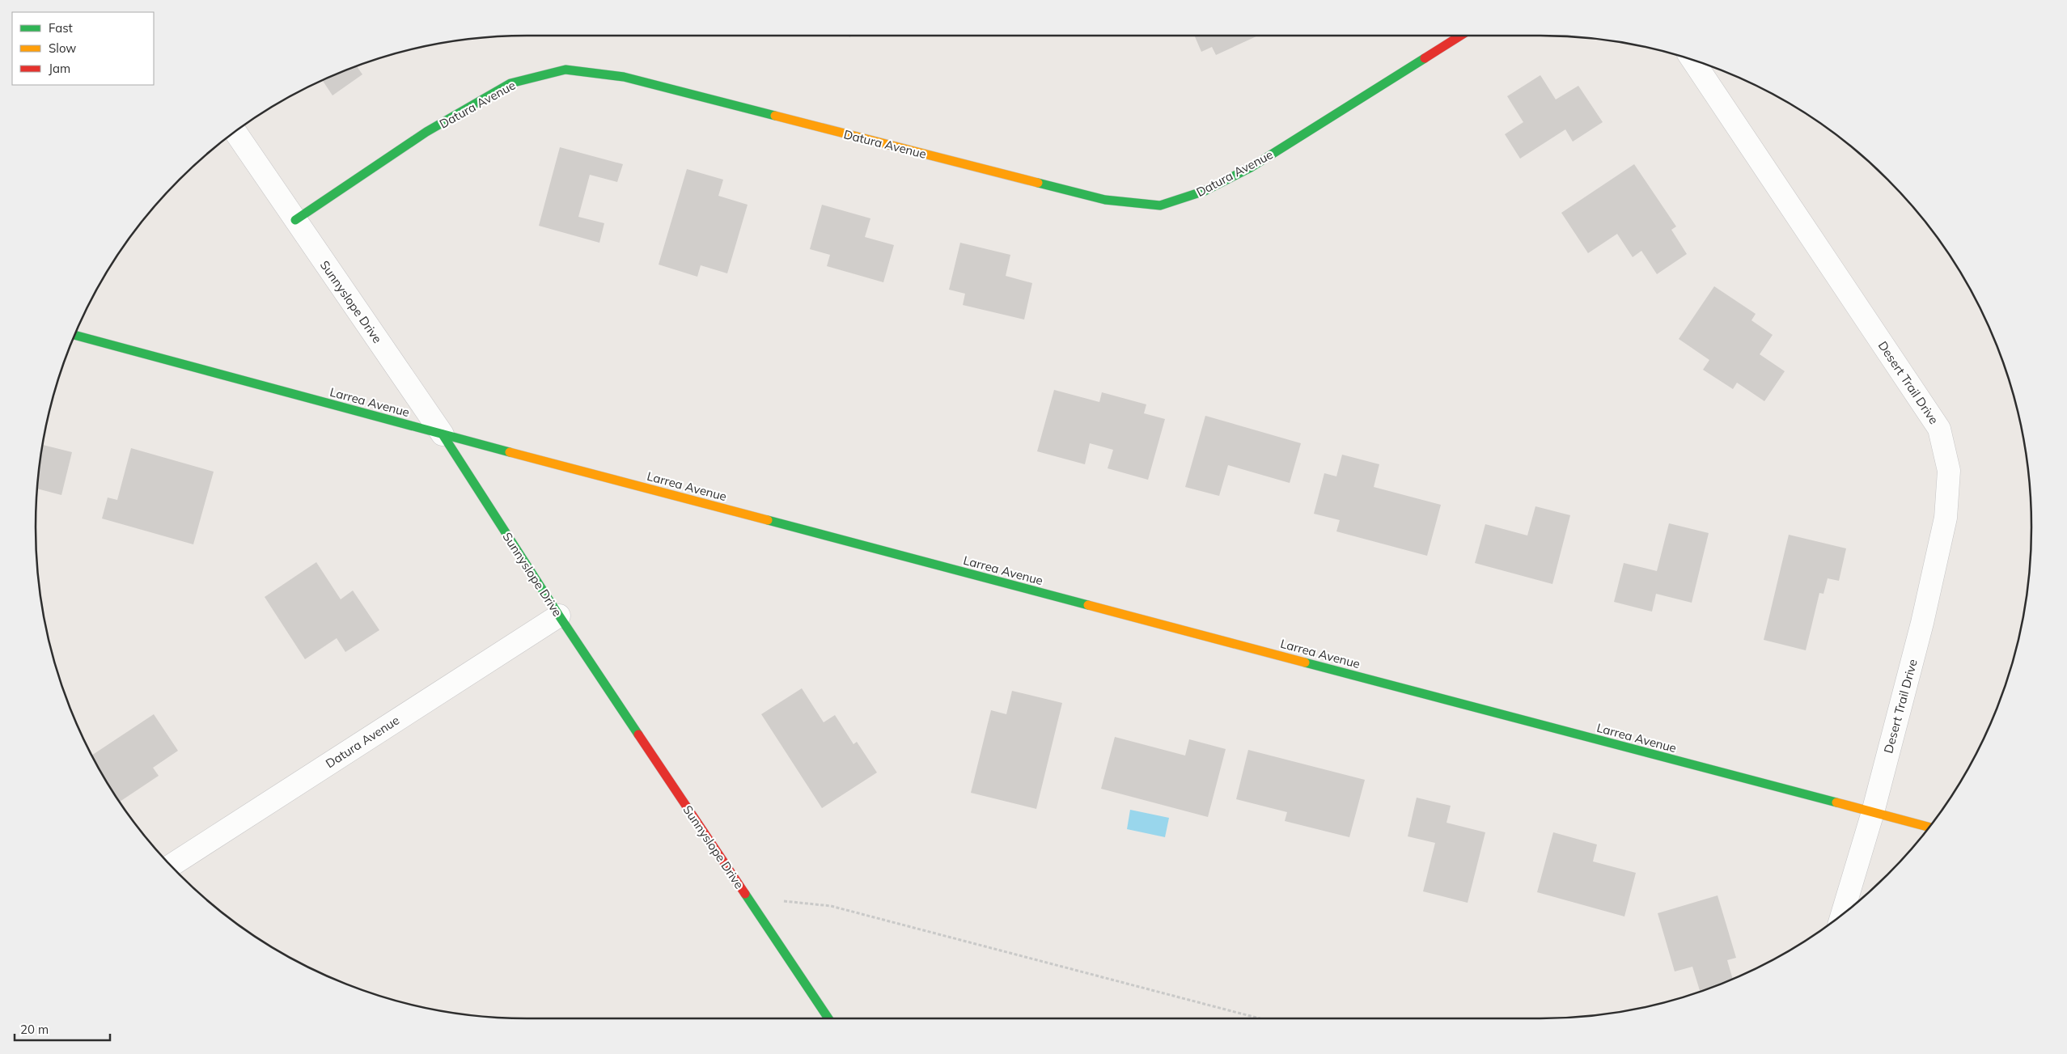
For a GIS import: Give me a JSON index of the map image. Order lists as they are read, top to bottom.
{
  "streets": {
    "street": [
      "Datura Avenue",
      "Sunnyslope Drive",
      "Desert Trail Drive",
      "Larrea Avenue"
    ]
  },
  "crossings": [
    ["Datura Avenue", "Sunnyslope Drive"],
    ["Sunnyslope Drive", "Larrea Avenue"],
    ["Desert Trail Drive", "Larrea Avenue"]
  ],
  "legend": ["Fast", "Slow", "Jam"],
  "scale_bar": "20 m"
}
